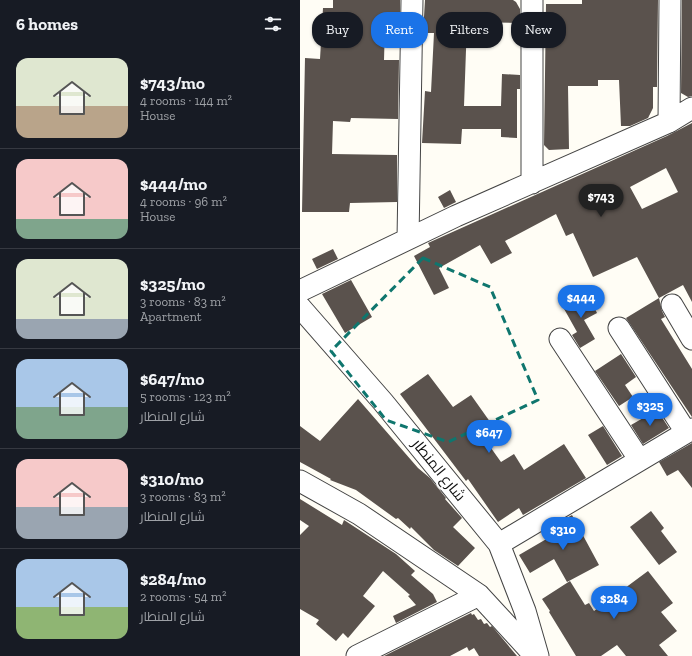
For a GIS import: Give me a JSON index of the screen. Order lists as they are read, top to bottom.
{
  "streets": {
    "street": ["شارع المنطار"]
  },
  "page": {
    "heading": "6 homes",
    "chip": [
      "Buy",
      "Rent",
      "Filters",
      "New"
    ],
    "list": [
      {
        "name": "$743/mo",
        "note": "4 rooms · 144 m² · House"
      },
      {
        "name": "$444/mo",
        "note": "4 rooms · 96 m² · House"
      },
      {
        "name": "$325/mo",
        "note": "3 rooms · 83 m² · Apartment"
      },
      {
        "name": "$647/mo",
        "note": "5 rooms · 123 m² · شارع المنطار"
      },
      {
        "name": "$310/mo",
        "note": "3 rooms · 83 m² · شارع المنطار"
      },
      {
        "name": "$284/mo",
        "note": "2 rooms · 54 m² · شارع المنطار"
      }
    ],
    "price": [
      "$743",
      "$444",
      "$325",
      "$647",
      "$310",
      "$284"
    ]
  }
}
